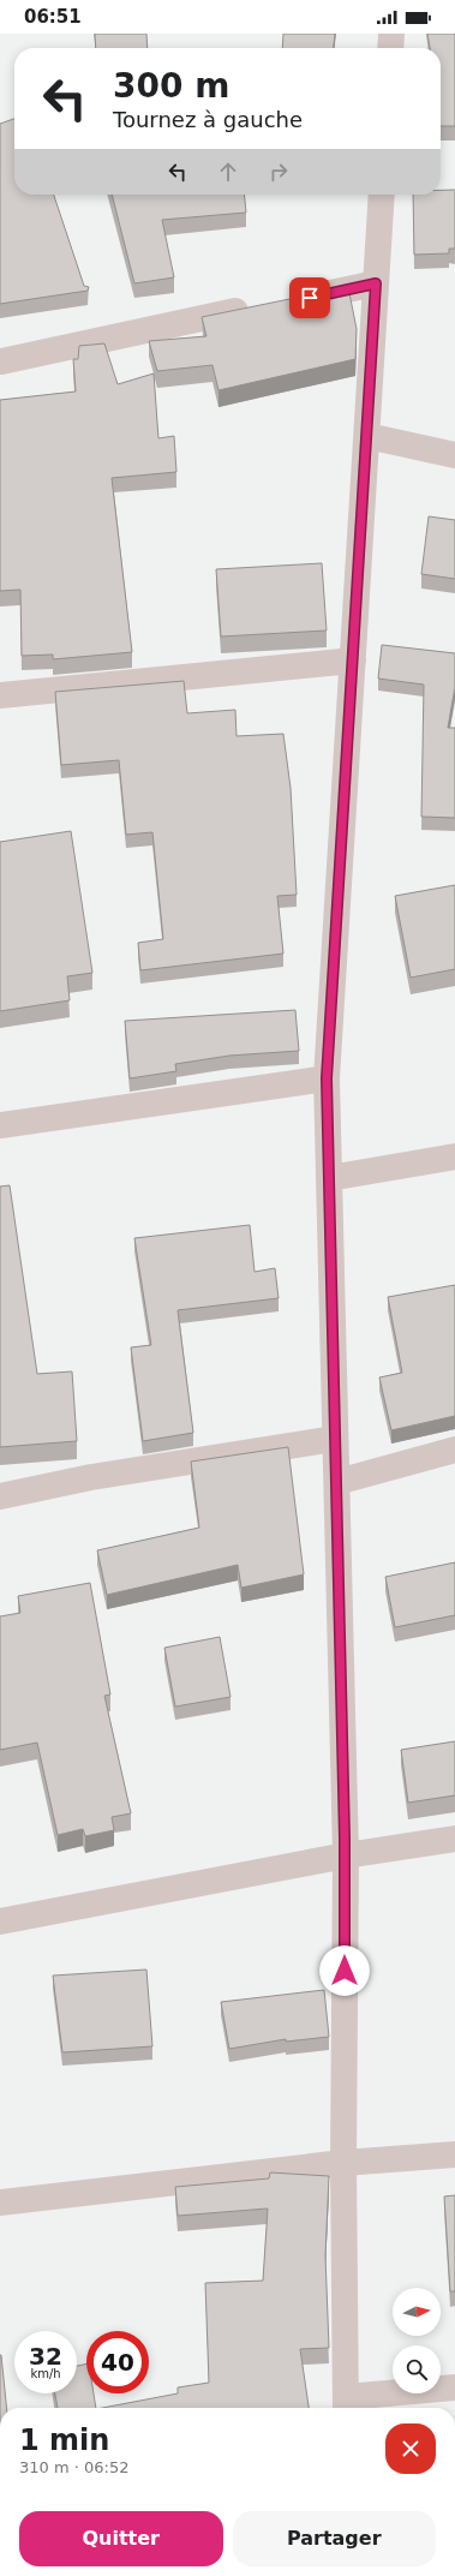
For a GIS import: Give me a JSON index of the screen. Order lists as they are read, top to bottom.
{
  "north": "right",
  "page": {
    "status": "06:51",
    "turn": ["300 m", "Tournez à gauche"],
    "speed": "32 km/h",
    "limit": "40",
    "heading": ["1 min", "310 m · 06:52"],
    "buttons": ["Quitter", "Partager"]
  }
}
